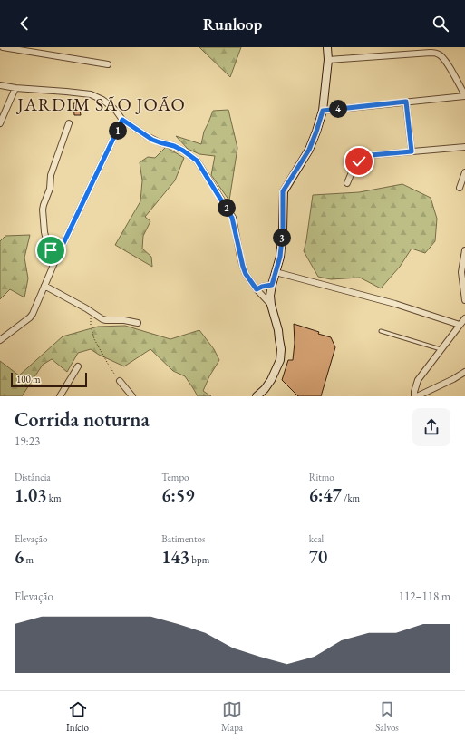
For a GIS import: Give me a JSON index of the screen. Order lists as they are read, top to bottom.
{
  "districts": ["JARDIM SÃO JOÃO"],
  "scale_bar": "100 m",
  "page": {
    "header": "Runloop",
    "pins": [
      "4",
      "1",
      "2",
      "3"
    ],
    "scale": "100 m",
    "heading": ["Corrida noturna", "19:23"],
    "stats": [
      ["Distância", "1.03 km"],
      ["Tempo", "6:59"],
      ["Ritmo", "6:47 /km"],
      ["Elevação", "6 m"],
      ["Batimentos", "143 bpm"],
      ["kcal", "70"]
    ],
    "chart": ["Elevação", "112–118 m"],
    "tabs": ["Início", "Mapa", "Salvos"]
  }
}
